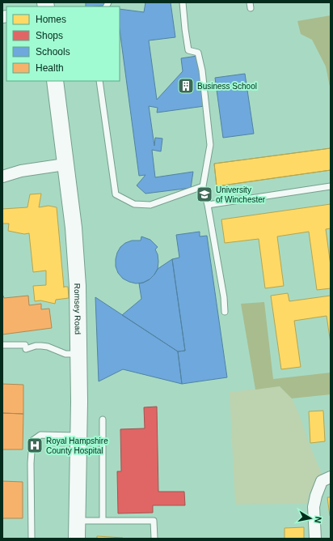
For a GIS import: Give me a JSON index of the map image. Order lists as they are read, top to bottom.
{
  "streets": {
    "main road": ["Romsey Road"]
  },
  "places": {
    "building": ["Business School"],
    "school or university": ["University of Winchester"],
    "hospital": ["Royal Hampshire County Hospital"]
  },
  "legend": [
    "Homes",
    "Shops",
    "Schools",
    "Health"
  ],
  "north": "right"
}
